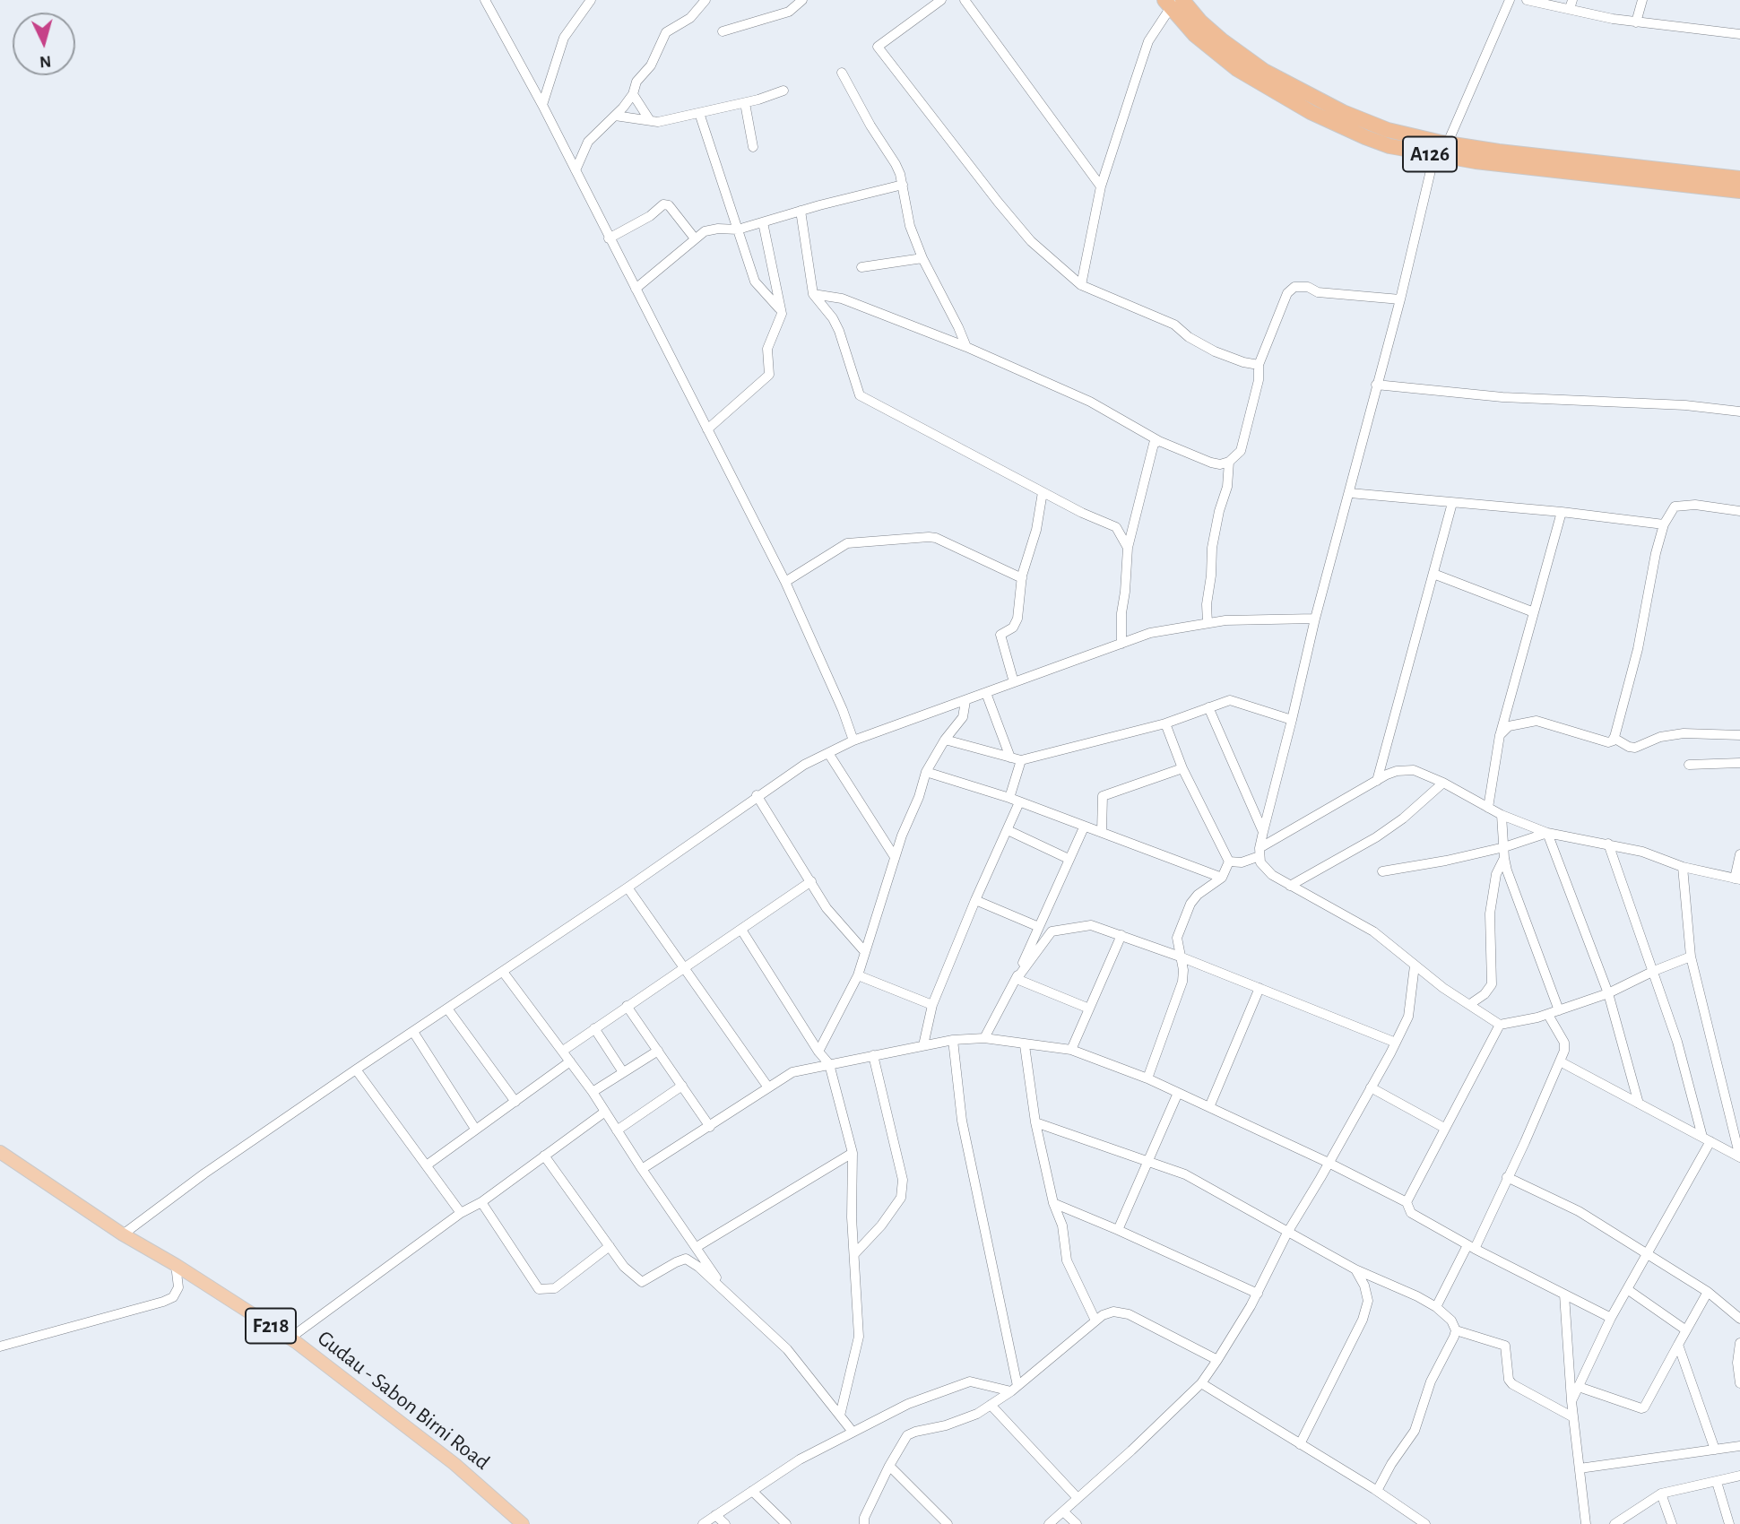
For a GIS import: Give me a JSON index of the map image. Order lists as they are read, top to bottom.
{
  "streets": {
    "highway": ["A126"],
    "main road": ["F218", "Gudau - Sabon Birni Road"]
  },
  "north": "bottom"
}
